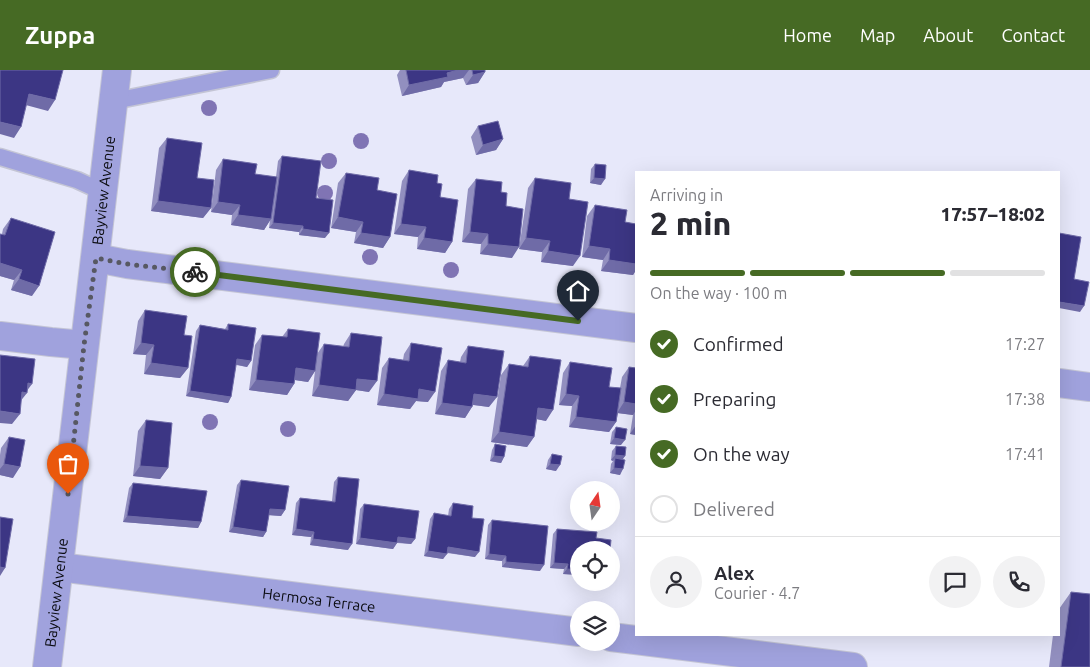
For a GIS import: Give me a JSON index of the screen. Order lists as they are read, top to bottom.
{
  "streets": {
    "street": ["Bayview Avenue", "Hermosa Terrace"]
  },
  "crossings": [
    ["Bayview Avenue", "Hermosa Terrace"]
  ],
  "north": "top",
  "page": {
    "header": "Zuppa",
    "nav": [
      "Home",
      "Map",
      "About",
      "Contact"
    ],
    "heading": ["2 min", "Arriving in", "17:57–18:02"],
    "panel": ["Alex", "Courier · 4.7"],
    "bar": "On the way · 100 m",
    "list": [
      ["Confirmed", "17:27"],
      ["Preparing", "17:38"],
      ["On the way", "17:41"],
      "Delivered"
    ]
  }
}
